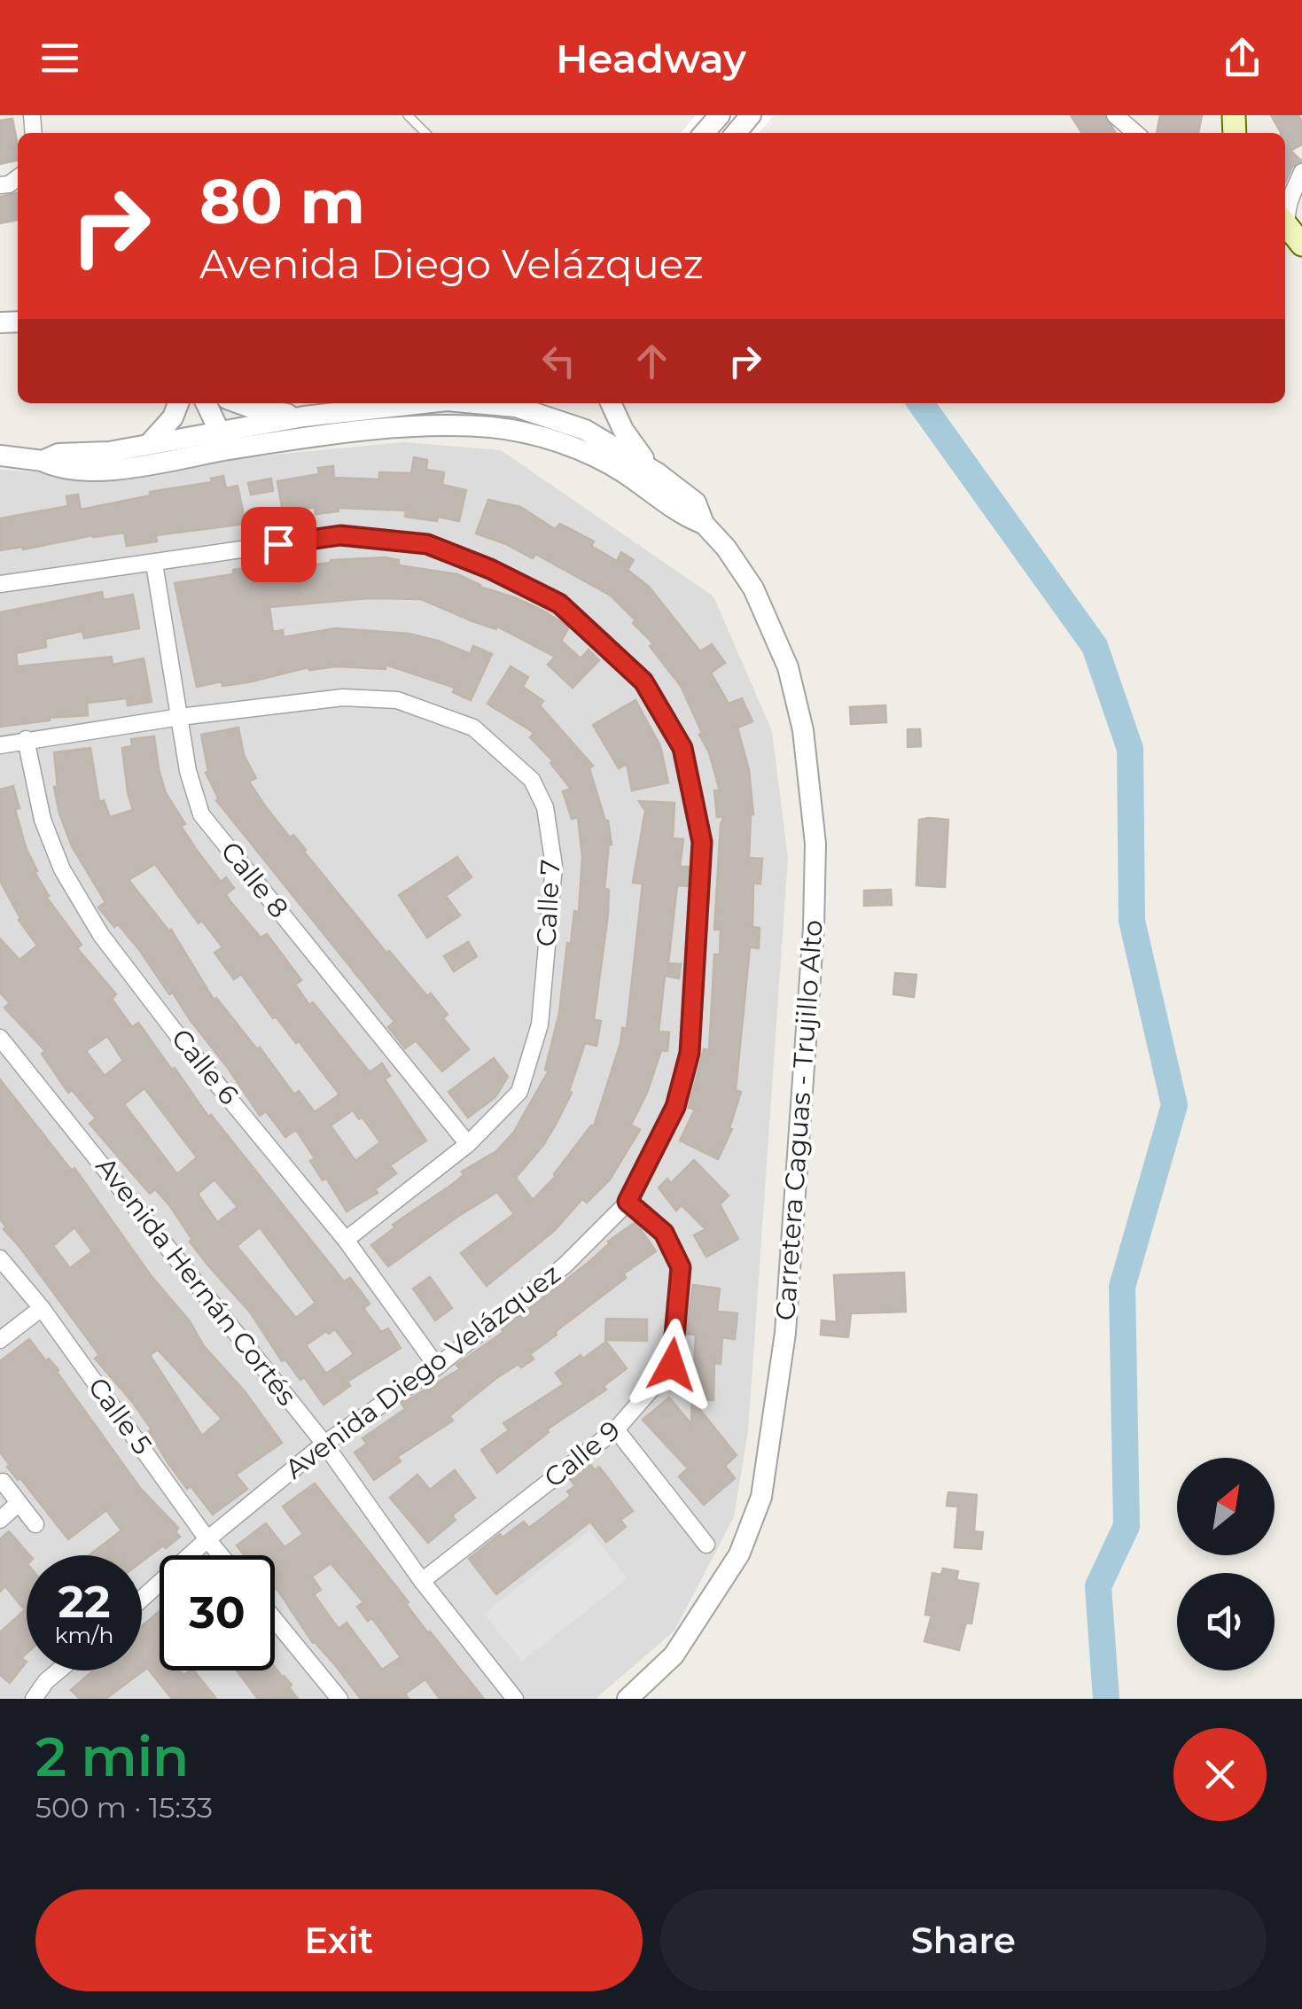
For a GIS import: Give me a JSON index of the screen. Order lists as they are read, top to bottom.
{
  "streets": {
    "street": [
      "Calle 8",
      "Calle 7",
      "Calle 6",
      "Carretera Caguas - Trujillo Alto",
      "Avenida Hernán Cortés",
      "Avenida Diego Velázquez",
      "Calle 5",
      "Calle 9"
    ]
  },
  "crossings": [
    ["Calle 8", "Calle 7"],
    ["Calle 8", "Avenida Diego Velázquez"],
    ["Calle 7", "Calle 6"],
    ["Calle 6", "Avenida Diego Velázquez"],
    ["Avenida Hernán Cortés", "Avenida Diego Velázquez"],
    ["Avenida Hernán Cortés", "Calle 9"],
    ["Avenida Diego Velázquez", "Calle 5"],
    ["Avenida Diego Velázquez", "Calle 9"]
  ],
  "north": "top right",
  "page": {
    "header": "Headway",
    "turn": ["80 m", "Avenida Diego Velázquez"],
    "speed": "22 km/h",
    "limit": "30",
    "heading": ["2 min", "500 m · 15:33"],
    "buttons": ["Exit", "Share"]
  }
}
